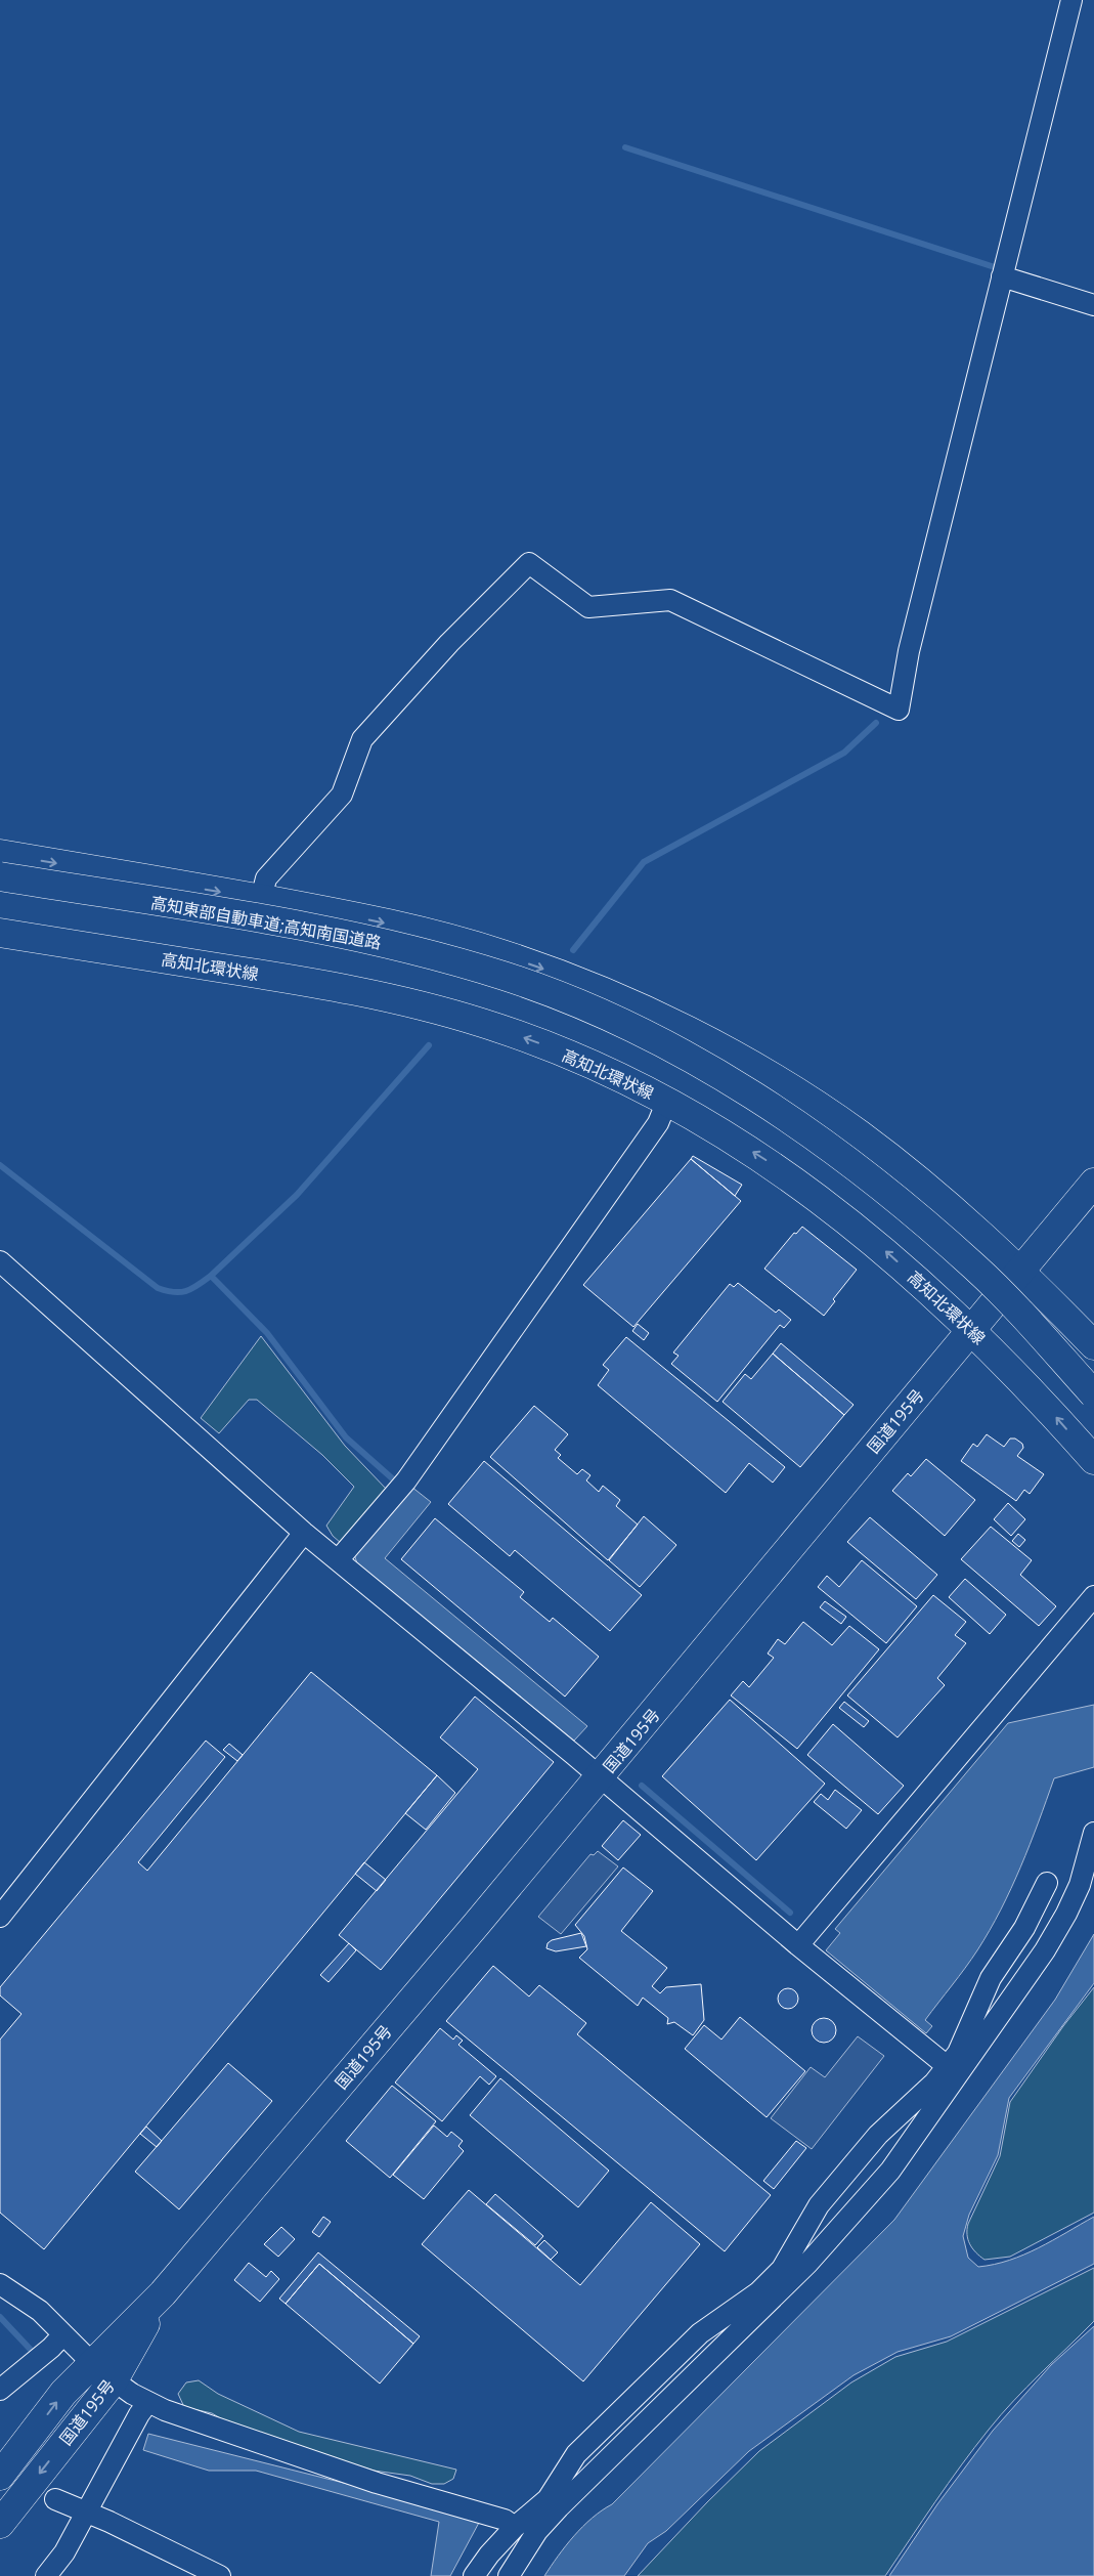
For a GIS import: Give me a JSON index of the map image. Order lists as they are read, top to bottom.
{
  "streets": {
    "main road": ["高知東部自動車道;高知南国道路", "高知北環状線", "国道195号"]
  },
  "crossings": [
    ["高知北環状線", "国道195号"]
  ]
}
